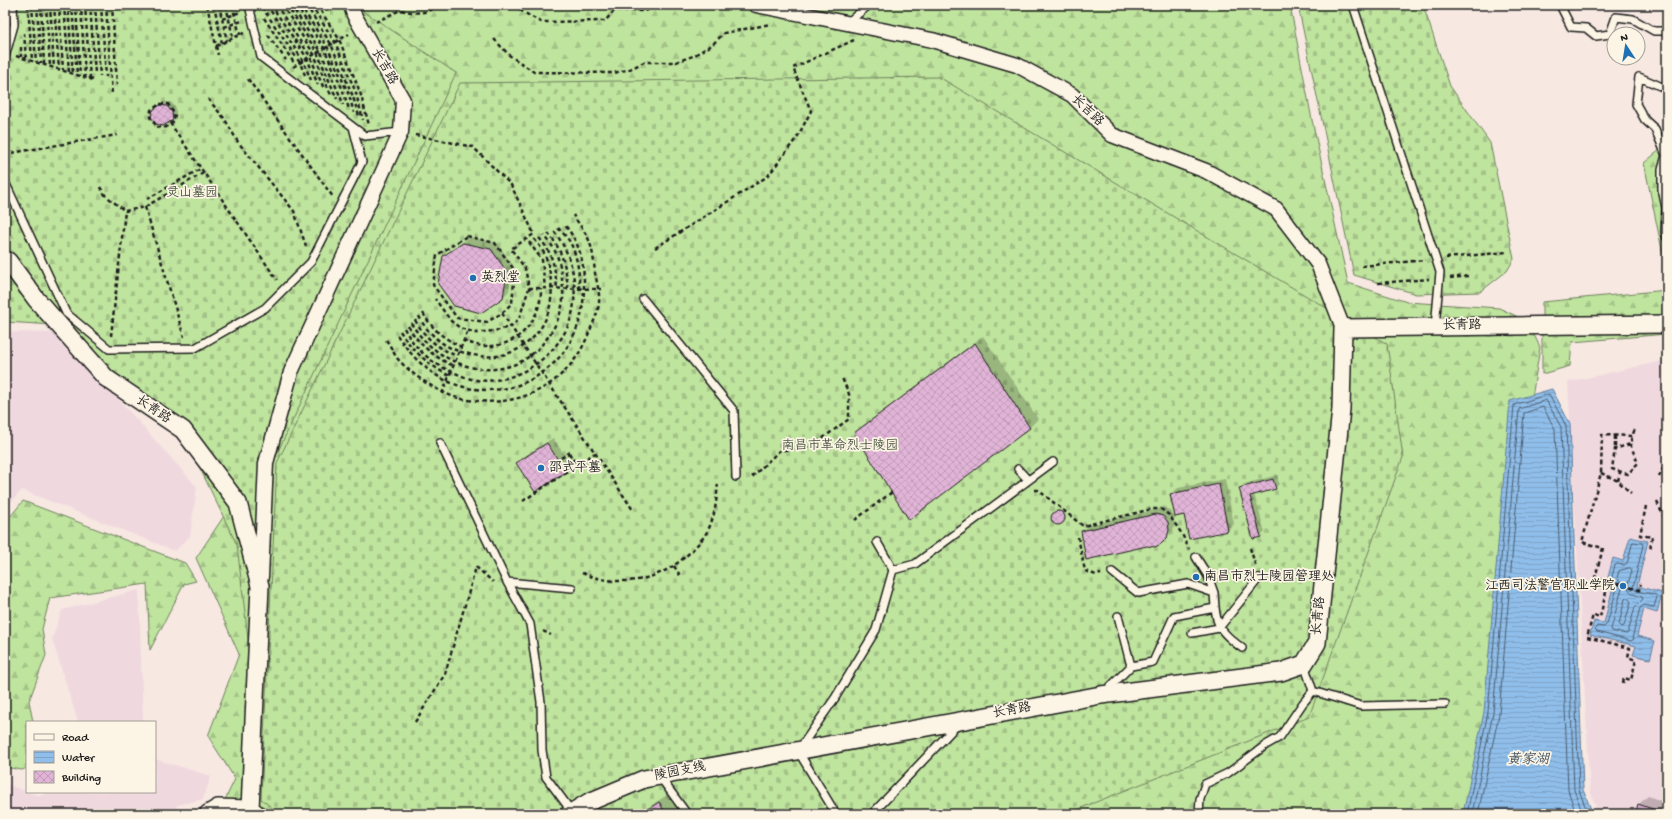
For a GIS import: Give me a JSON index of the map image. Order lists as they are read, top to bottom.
{
  "streets": {
    "street": ["长吉路", "长青路", "陵园支线"]
  },
  "crossings": [
    ["长吉路", "长青路"],
    ["长青路", "陵园支线"]
  ],
  "water": ["黄家湖"],
  "parks": ["灵山墓园", "南昌市革命烈士陵园"],
  "places": [
    "英烈堂",
    "邵式平墓",
    "南昌市烈士陵园管理处",
    "江西司法警官职业学院"
  ],
  "legend": ["Road", "Water", "Building"],
  "north": "top"
}
